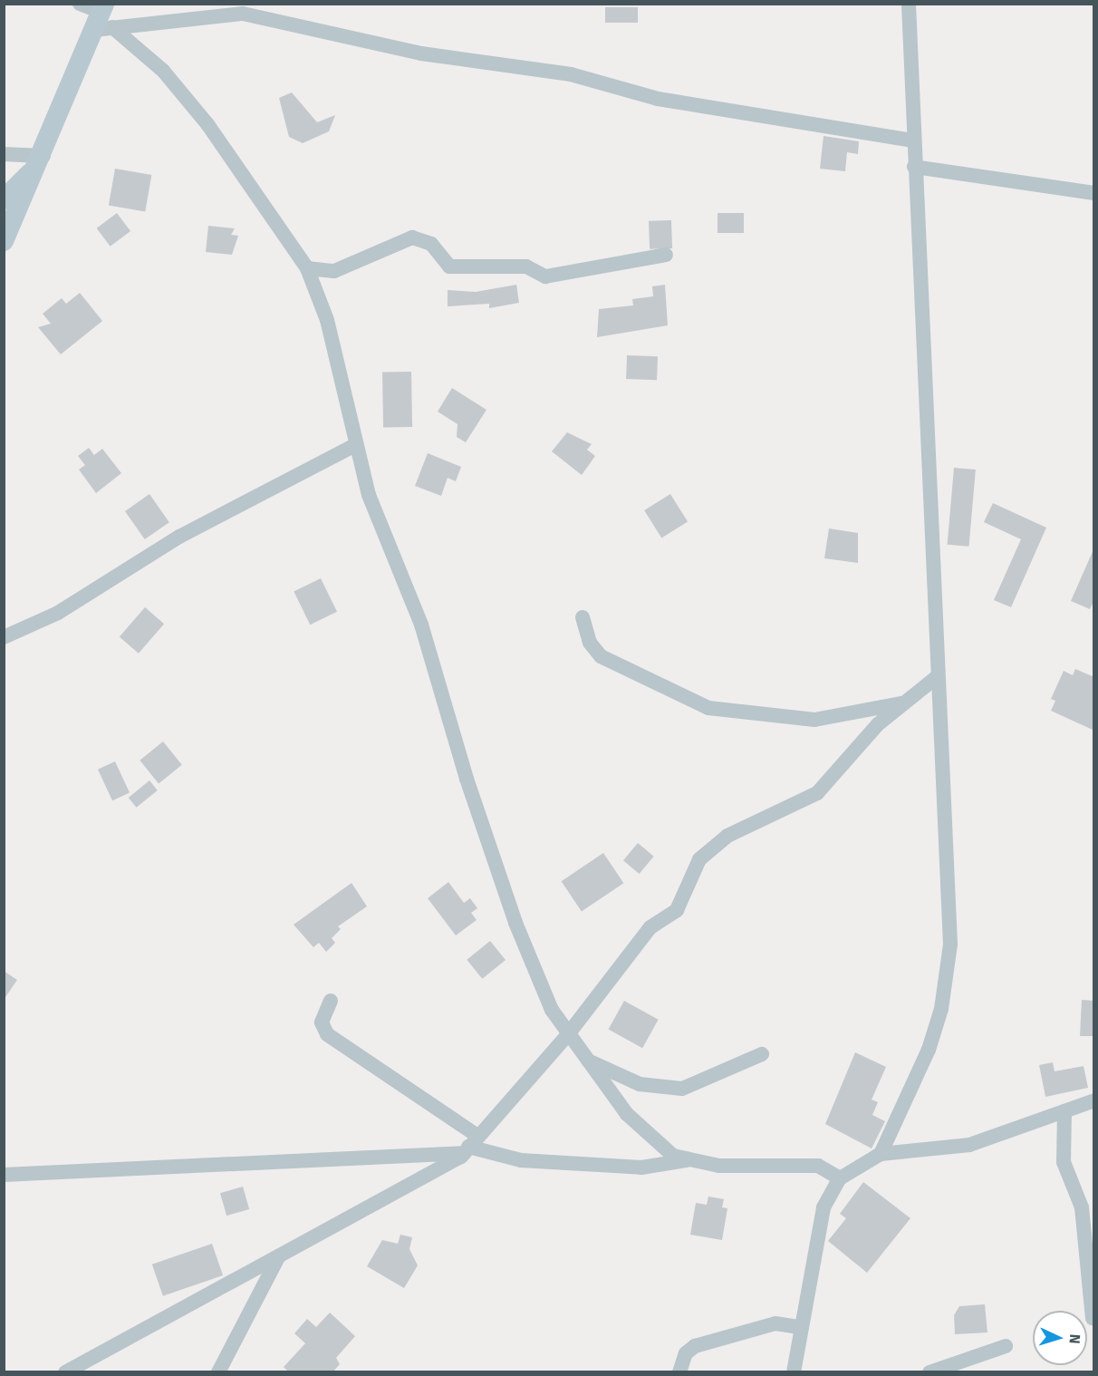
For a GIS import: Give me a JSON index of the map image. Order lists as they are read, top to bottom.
{
  "north": "right"
}
